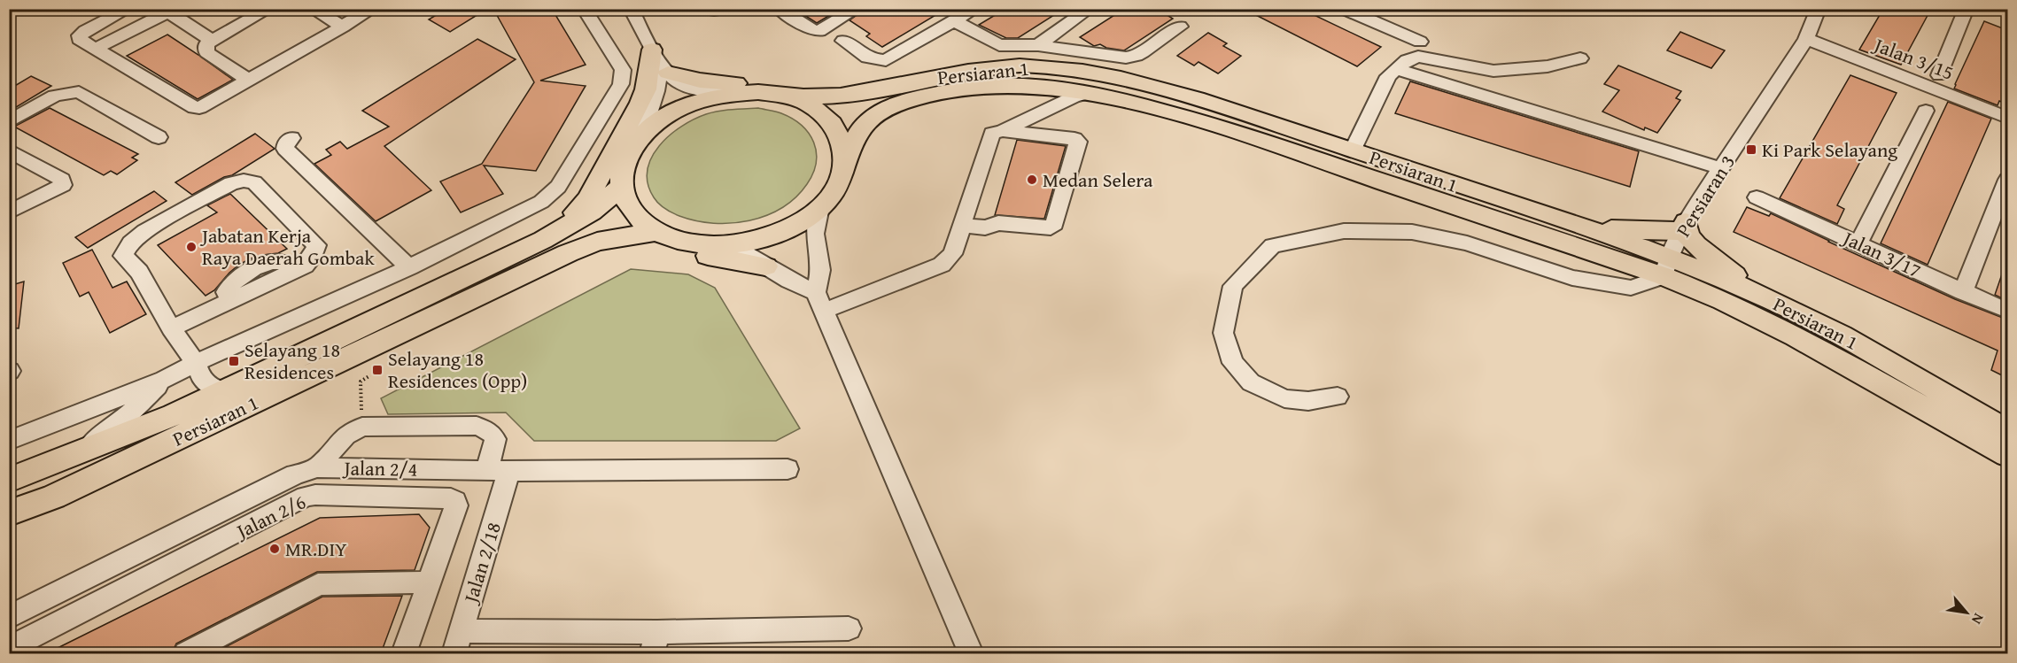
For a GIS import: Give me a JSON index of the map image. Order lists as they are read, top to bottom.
{
  "streets": {
    "main road": ["Persiaran 1"],
    "street": [
      "Jalan 3/15",
      "Persiaran 3",
      "Jalan 3/17",
      "Jalan 2/4",
      "Jalan 2/6",
      "Jalan 2/18"
    ]
  },
  "crossings": [
    ["Jalan 3/15", "Persiaran 3"],
    ["Persiaran 1", "Persiaran 3"],
    ["Jalan 2/4", "Jalan 2/18"]
  ],
  "places": {
    "transit": ["Ki Park Selayang", "Selayang 18 Residences", "Selayang 18 Residences (Opp)"],
    "other": ["Medan Selera", "Jabatan Kerja Raya Daerah Gombak", "MR.DIY"]
  },
  "north": "bottom right"
}
